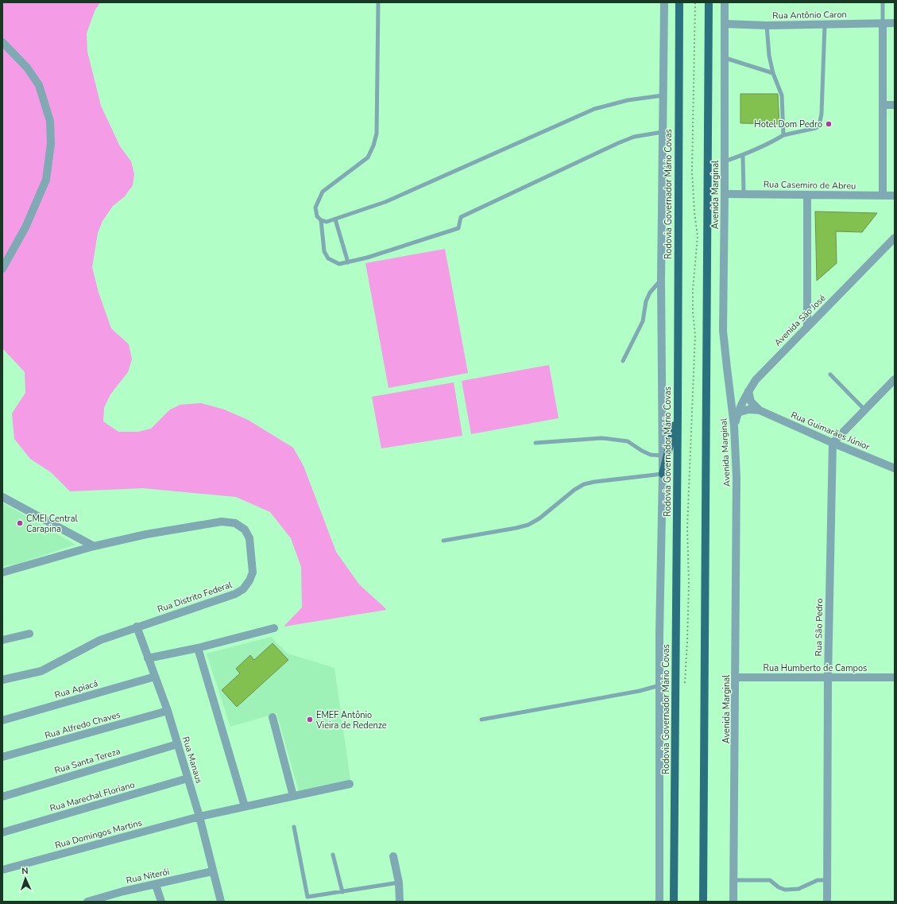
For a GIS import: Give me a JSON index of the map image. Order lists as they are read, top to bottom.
{
  "streets": {
    "main road": ["Rodovia Governador Mário Covas"],
    "street": [
      "Rua Antônio Caron",
      "Rua Casemiro de Abreu",
      "Avenida Marginal",
      "Avenida São José",
      "Rua Guimarães Júnior",
      "Rua Distrito Federal",
      "Rua São Pedro",
      "Rua Humberto de Campos",
      "Rua Apiacá",
      "Rua Alfredo Chaves",
      "Rua Manaus",
      "Rua Santa Tereza",
      "Rua Marechal Floriano",
      "Rua Domingos Martins",
      "Rua Niterói"
    ]
  },
  "crossings": [
    ["Rua Antônio Caron", "Avenida Marginal"],
    ["Rua Casemiro de Abreu", "Avenida Marginal"],
    ["Avenida Marginal", "Avenida São José"],
    ["Avenida Marginal", "Rua Humberto de Campos"],
    ["Avenida São José", "Rua Guimarães Júnior"],
    ["Rua Guimarães Júnior", "Rua São Pedro"],
    ["Rua Distrito Federal", "Rua Manaus"],
    ["Rua São Pedro", "Rua Humberto de Campos"],
    ["Rua Apiacá", "Rua Manaus"],
    ["Rua Alfredo Chaves", "Rua Manaus"],
    ["Rua Manaus", "Rua Santa Tereza"],
    ["Rua Manaus", "Rua Marechal Floriano"],
    ["Rua Manaus", "Rua Domingos Martins"],
    ["Rua Manaus", "Rua Niterói"]
  ],
  "places": ["Hotel Dom Pedro", "CMEI Central Carapina", "EMEF Antônio Vieira de Redenze"],
  "north": "top"
}
